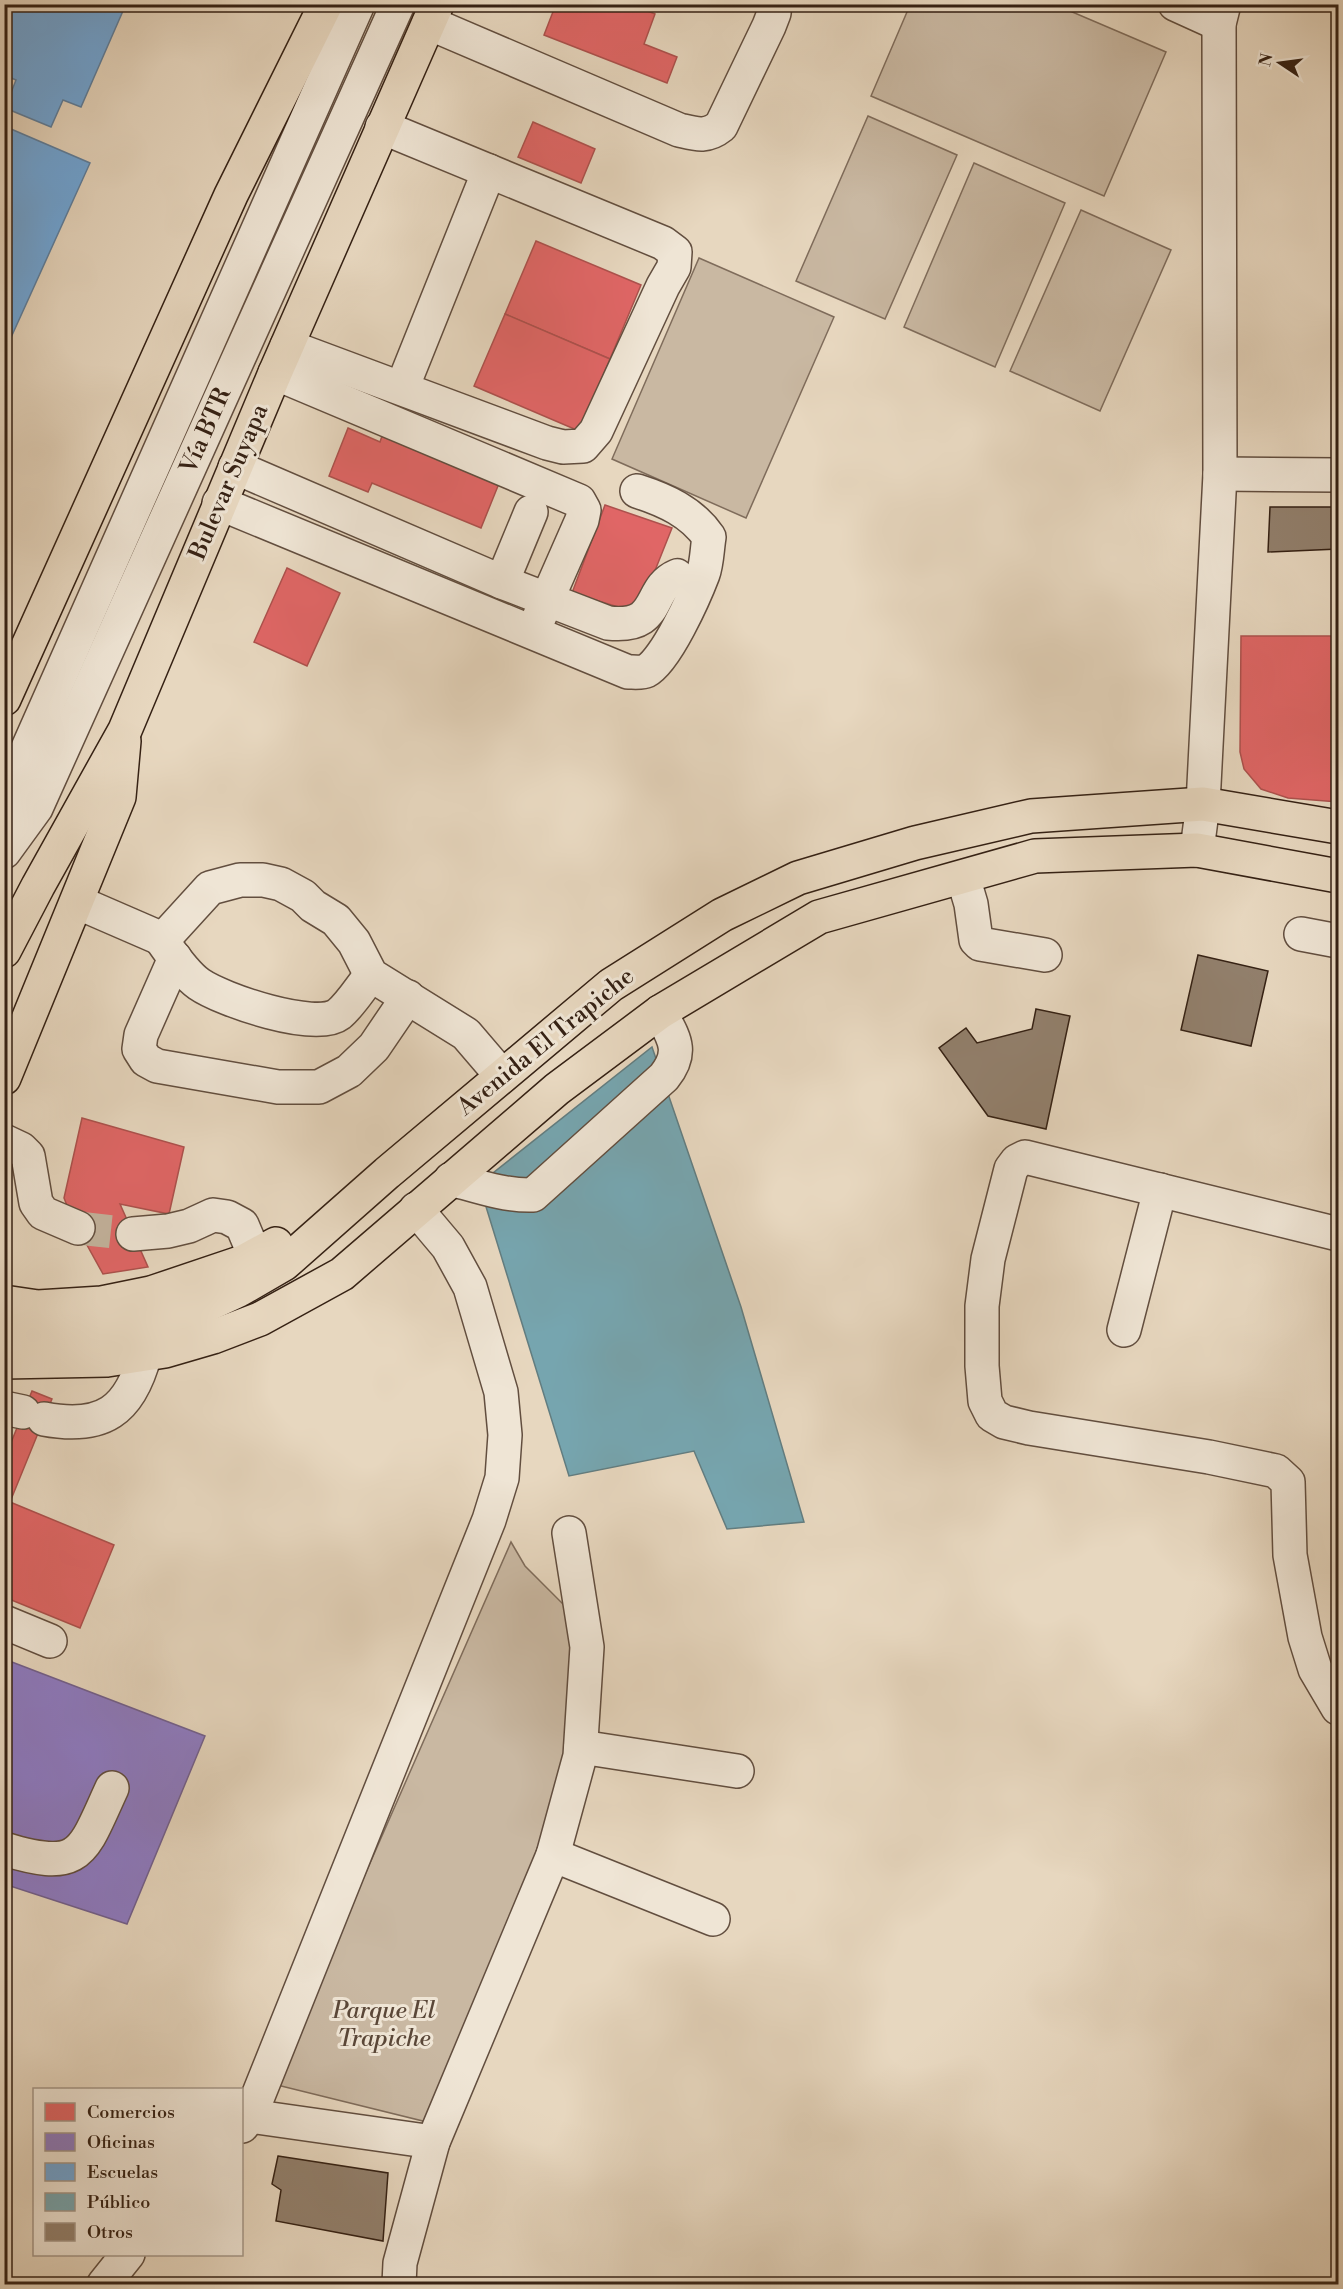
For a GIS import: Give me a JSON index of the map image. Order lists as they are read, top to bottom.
{
  "streets": {
    "main road": ["Bulevar Suyapa", "Avenida El Trapiche"],
    "street": ["Vía BTR"]
  },
  "parks": ["Parque El Trapiche"],
  "legend": [
    "Comercios",
    "Oficinas",
    "Escuelas",
    "Público",
    "Otros"
  ],
  "north": "left"
}
